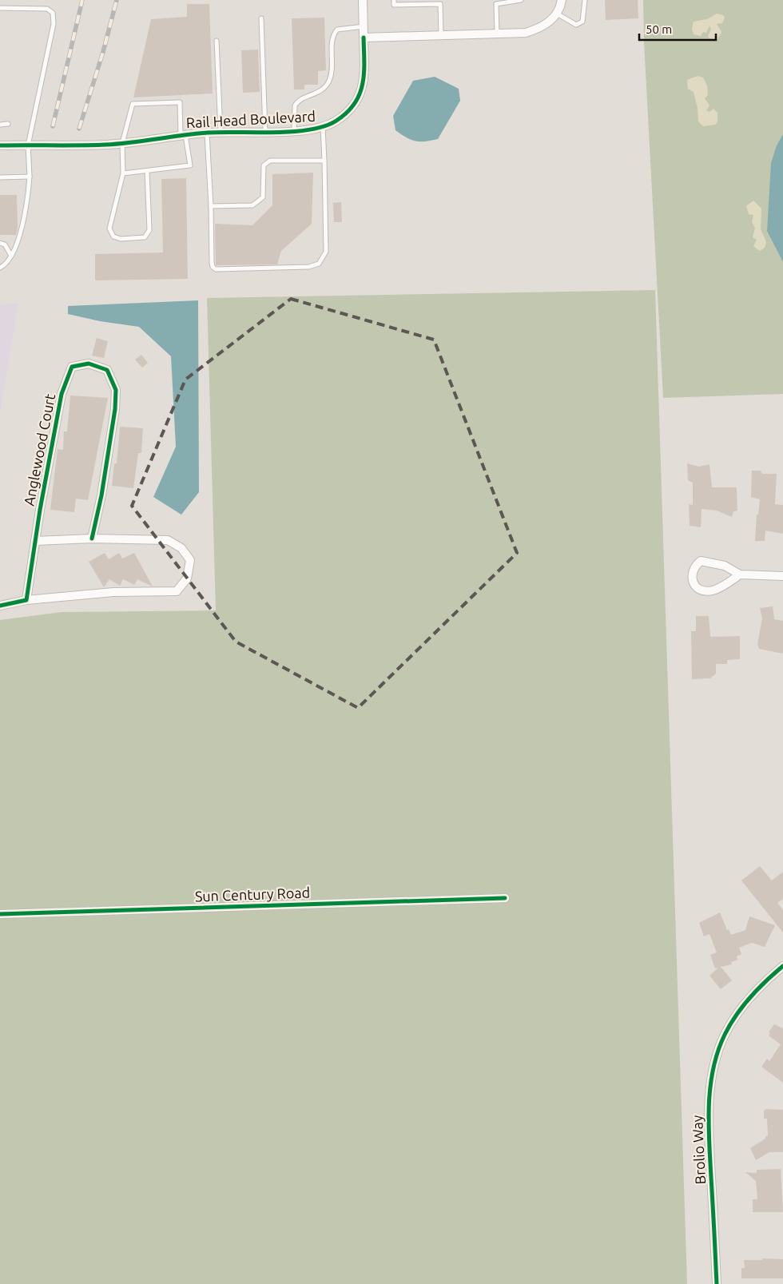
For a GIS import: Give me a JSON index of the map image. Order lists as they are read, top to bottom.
{
  "streets": {
    "street": [
      "Rail Head Boulevard",
      "Anglewood Court",
      "Sun Century Road",
      "Brolio Way"
    ]
  },
  "scale_bar": "50 m"
}
